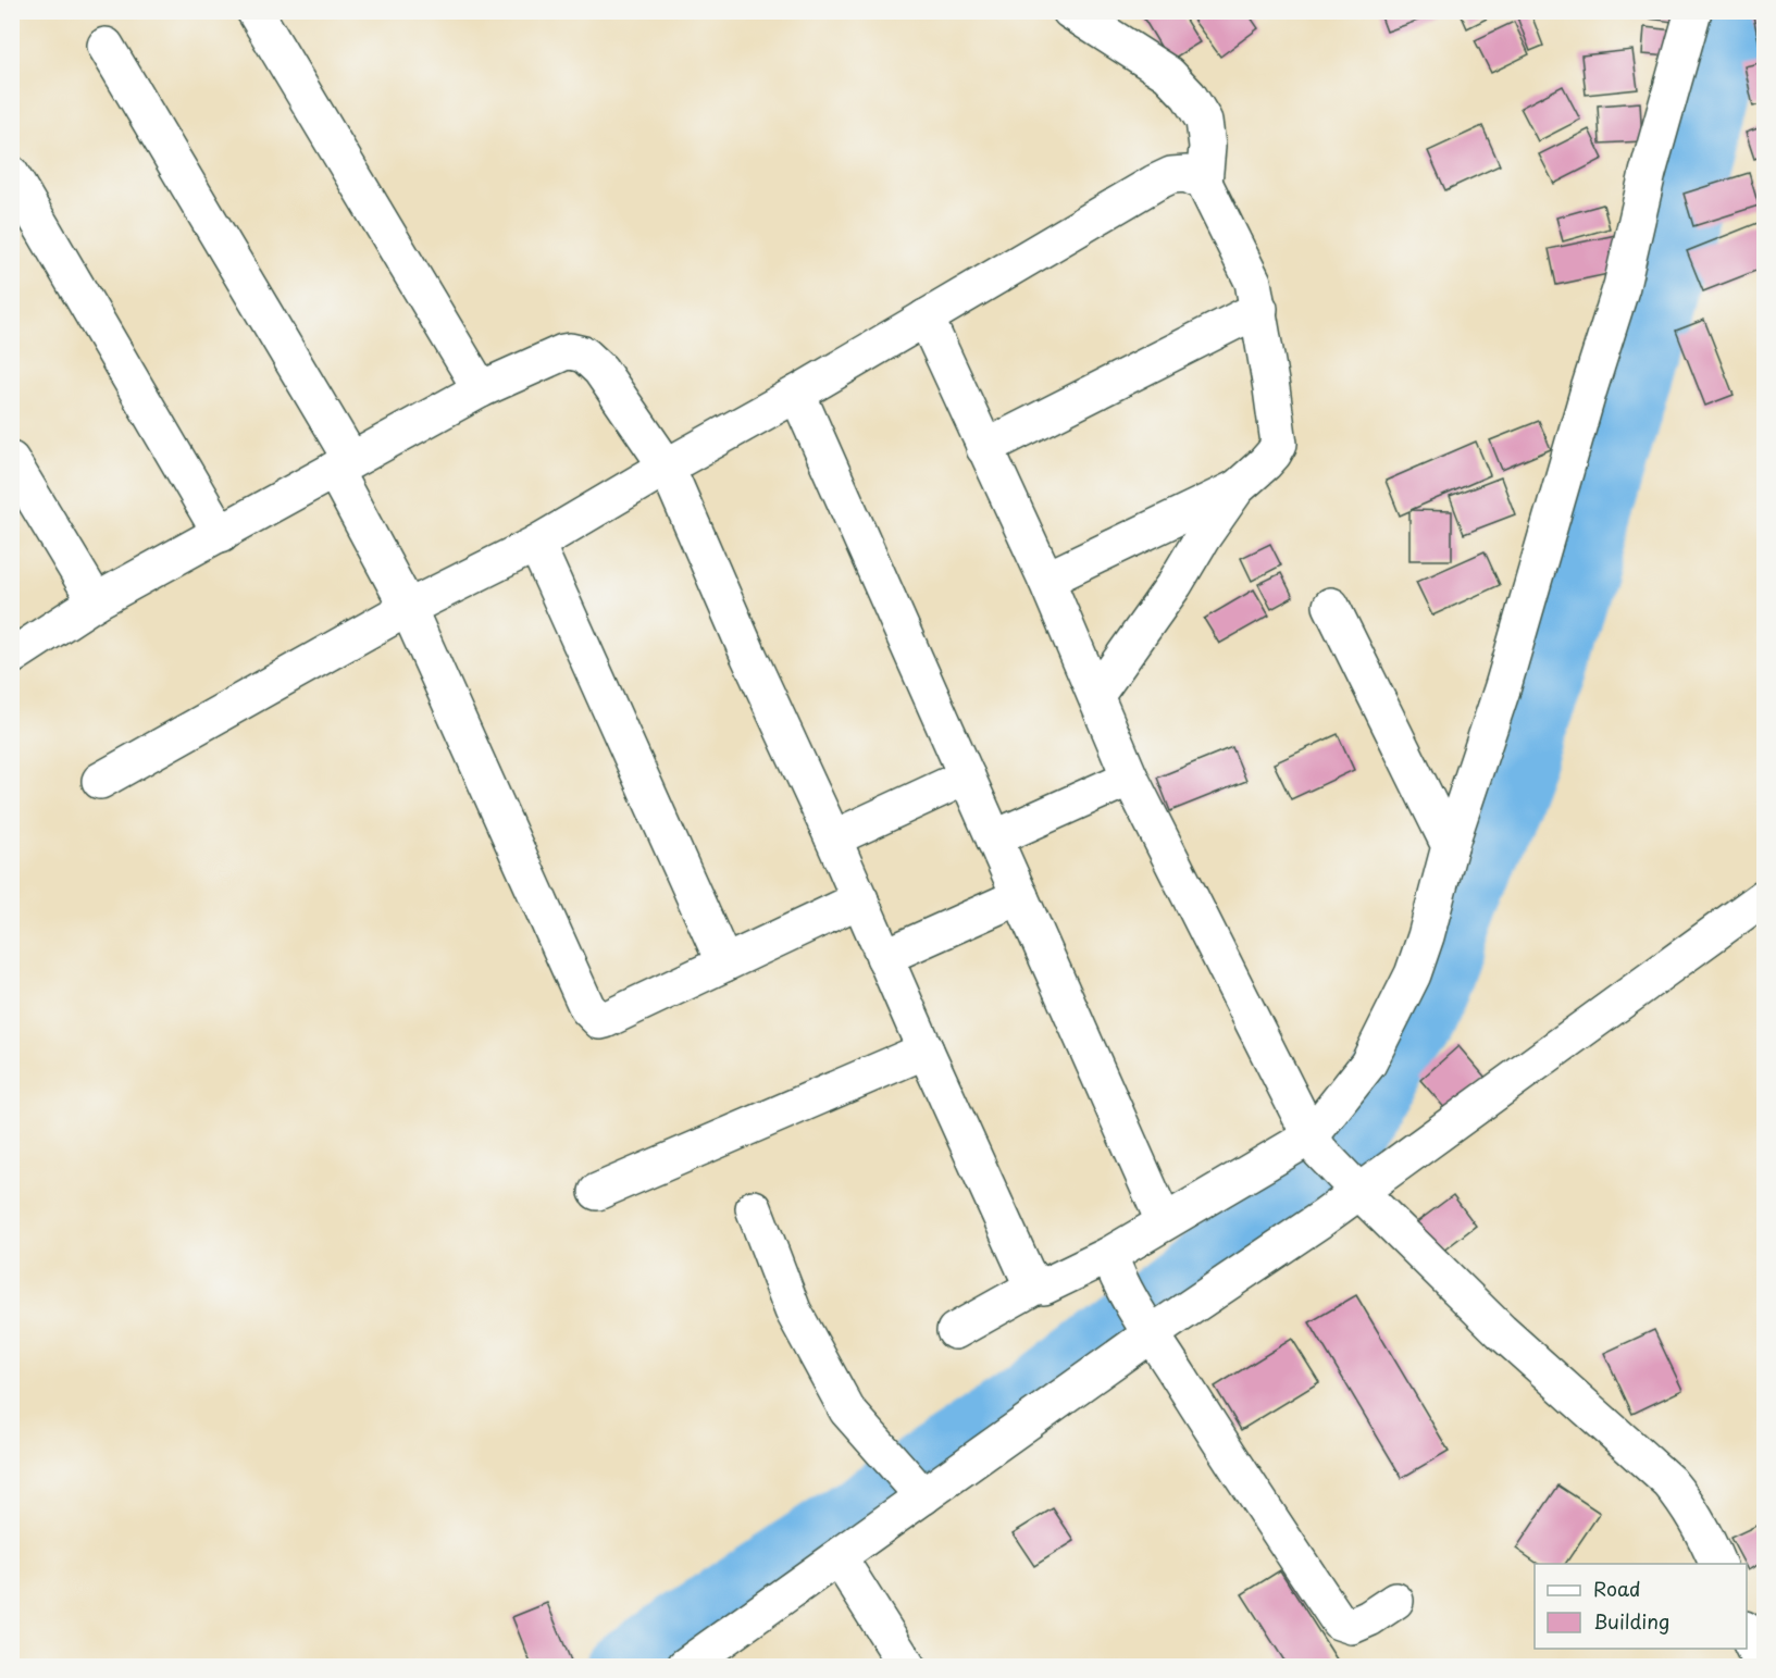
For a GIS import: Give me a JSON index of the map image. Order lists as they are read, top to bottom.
{
  "legend": ["Road", "Building"]
}
